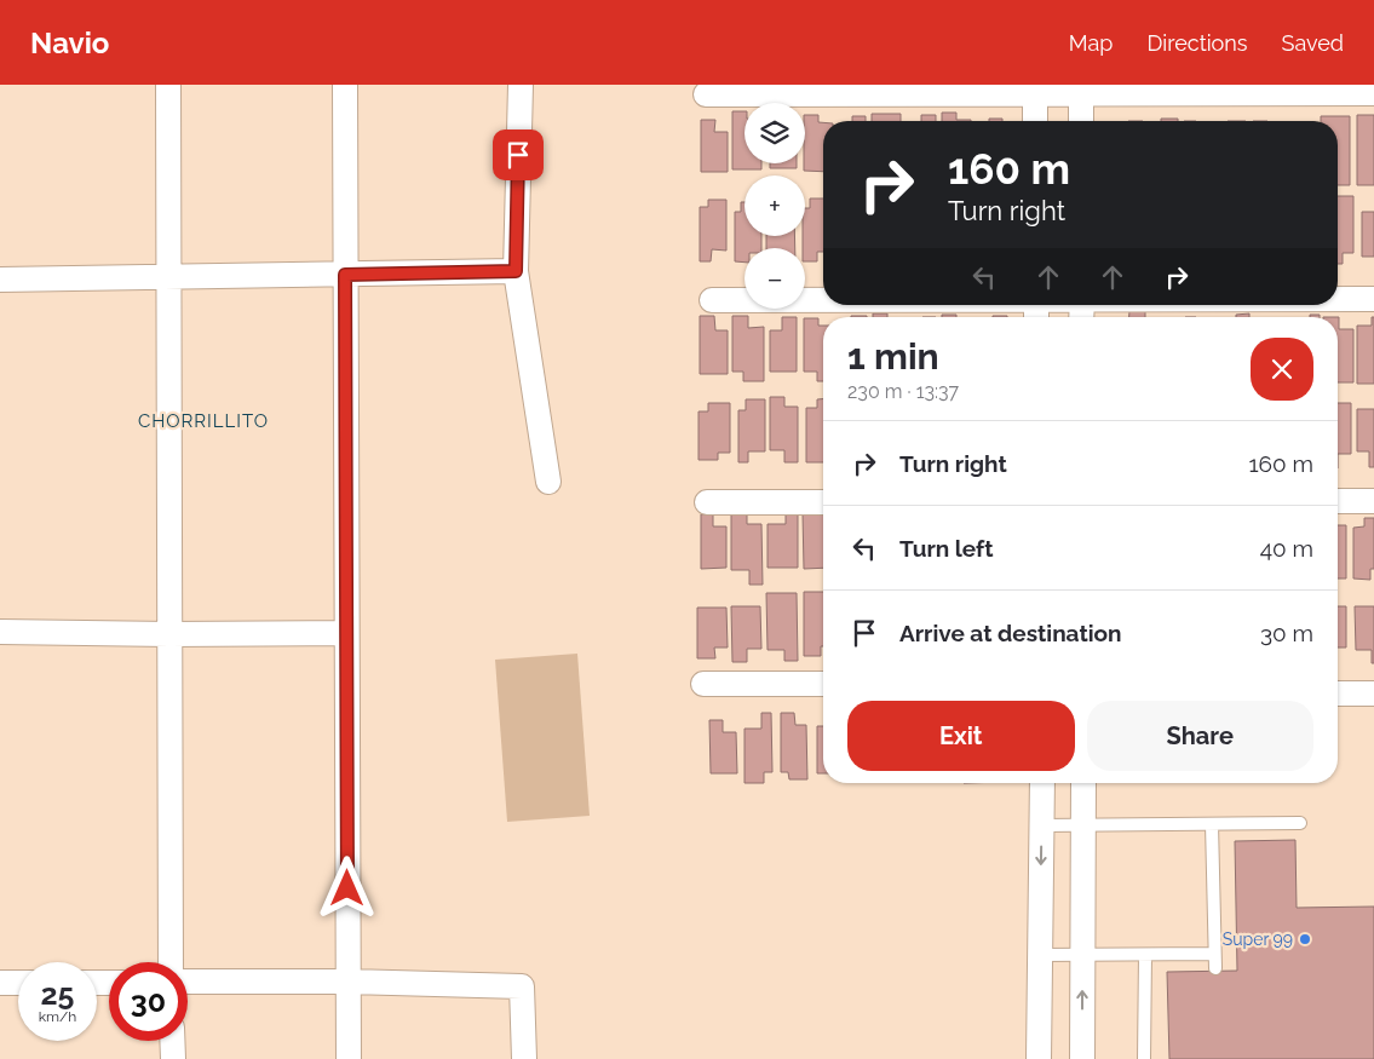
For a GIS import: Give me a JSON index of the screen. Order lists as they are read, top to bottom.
{
  "districts": ["CHORRILLITO"],
  "places": ["Super 99"],
  "page": {
    "header": "Navio",
    "nav": ["Map", "Directions", "Saved"],
    "map_buttons": ["+", "−"],
    "turn": ["160 m", "Turn right"],
    "heading": ["1 min", "230 m · 13:37"],
    "list": [
      {
        "name": "Turn right",
        "value": "160 m"
      },
      {
        "name": "Turn left",
        "value": "40 m"
      },
      {
        "name": "Arrive at destination",
        "value": "30 m"
      }
    ],
    "buttons": ["Exit", "Share"],
    "speed": "25 km/h",
    "limit": "30"
  }
}
